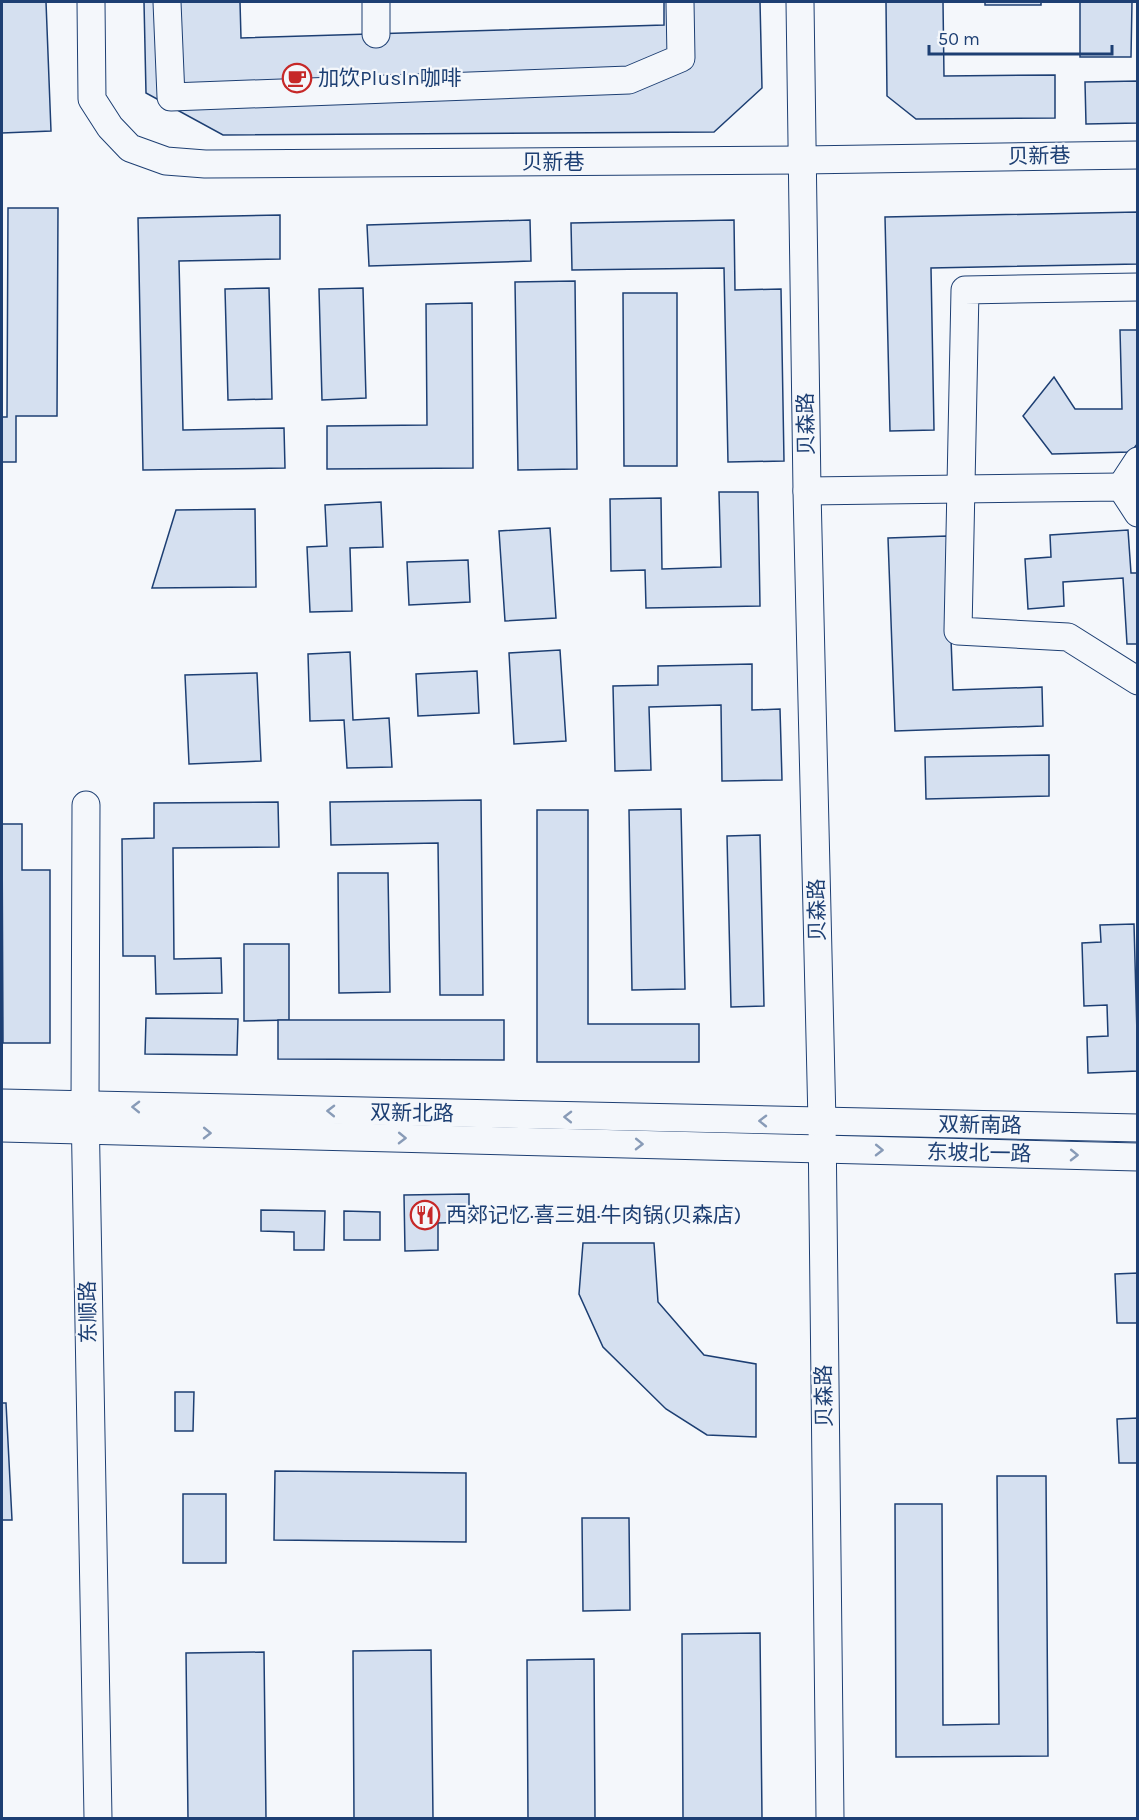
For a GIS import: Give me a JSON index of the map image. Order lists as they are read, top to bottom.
{
  "streets": {
    "street": [
      "贝新巷",
      "贝森路",
      "双新北路",
      "双新南路",
      "东坡北一路",
      "东顺路"
    ]
  },
  "crossings": [
    ["贝新巷", "贝森路"],
    ["贝森路", "双新北路"],
    ["贝森路", "双新南路"],
    ["贝森路", "东坡北一路"],
    ["双新北路", "双新南路"],
    ["双新北路", "东坡北一路"],
    ["双新北路", "东顺路"]
  ],
  "one_way": ["东坡北一路"],
  "places": {
    "cafe": ["加饮Plusln咖啡"],
    "restaurant": ["西郊记忆·喜三姐·牛肉锅(贝森店)"]
  },
  "scale_bar": "50 m"
}
